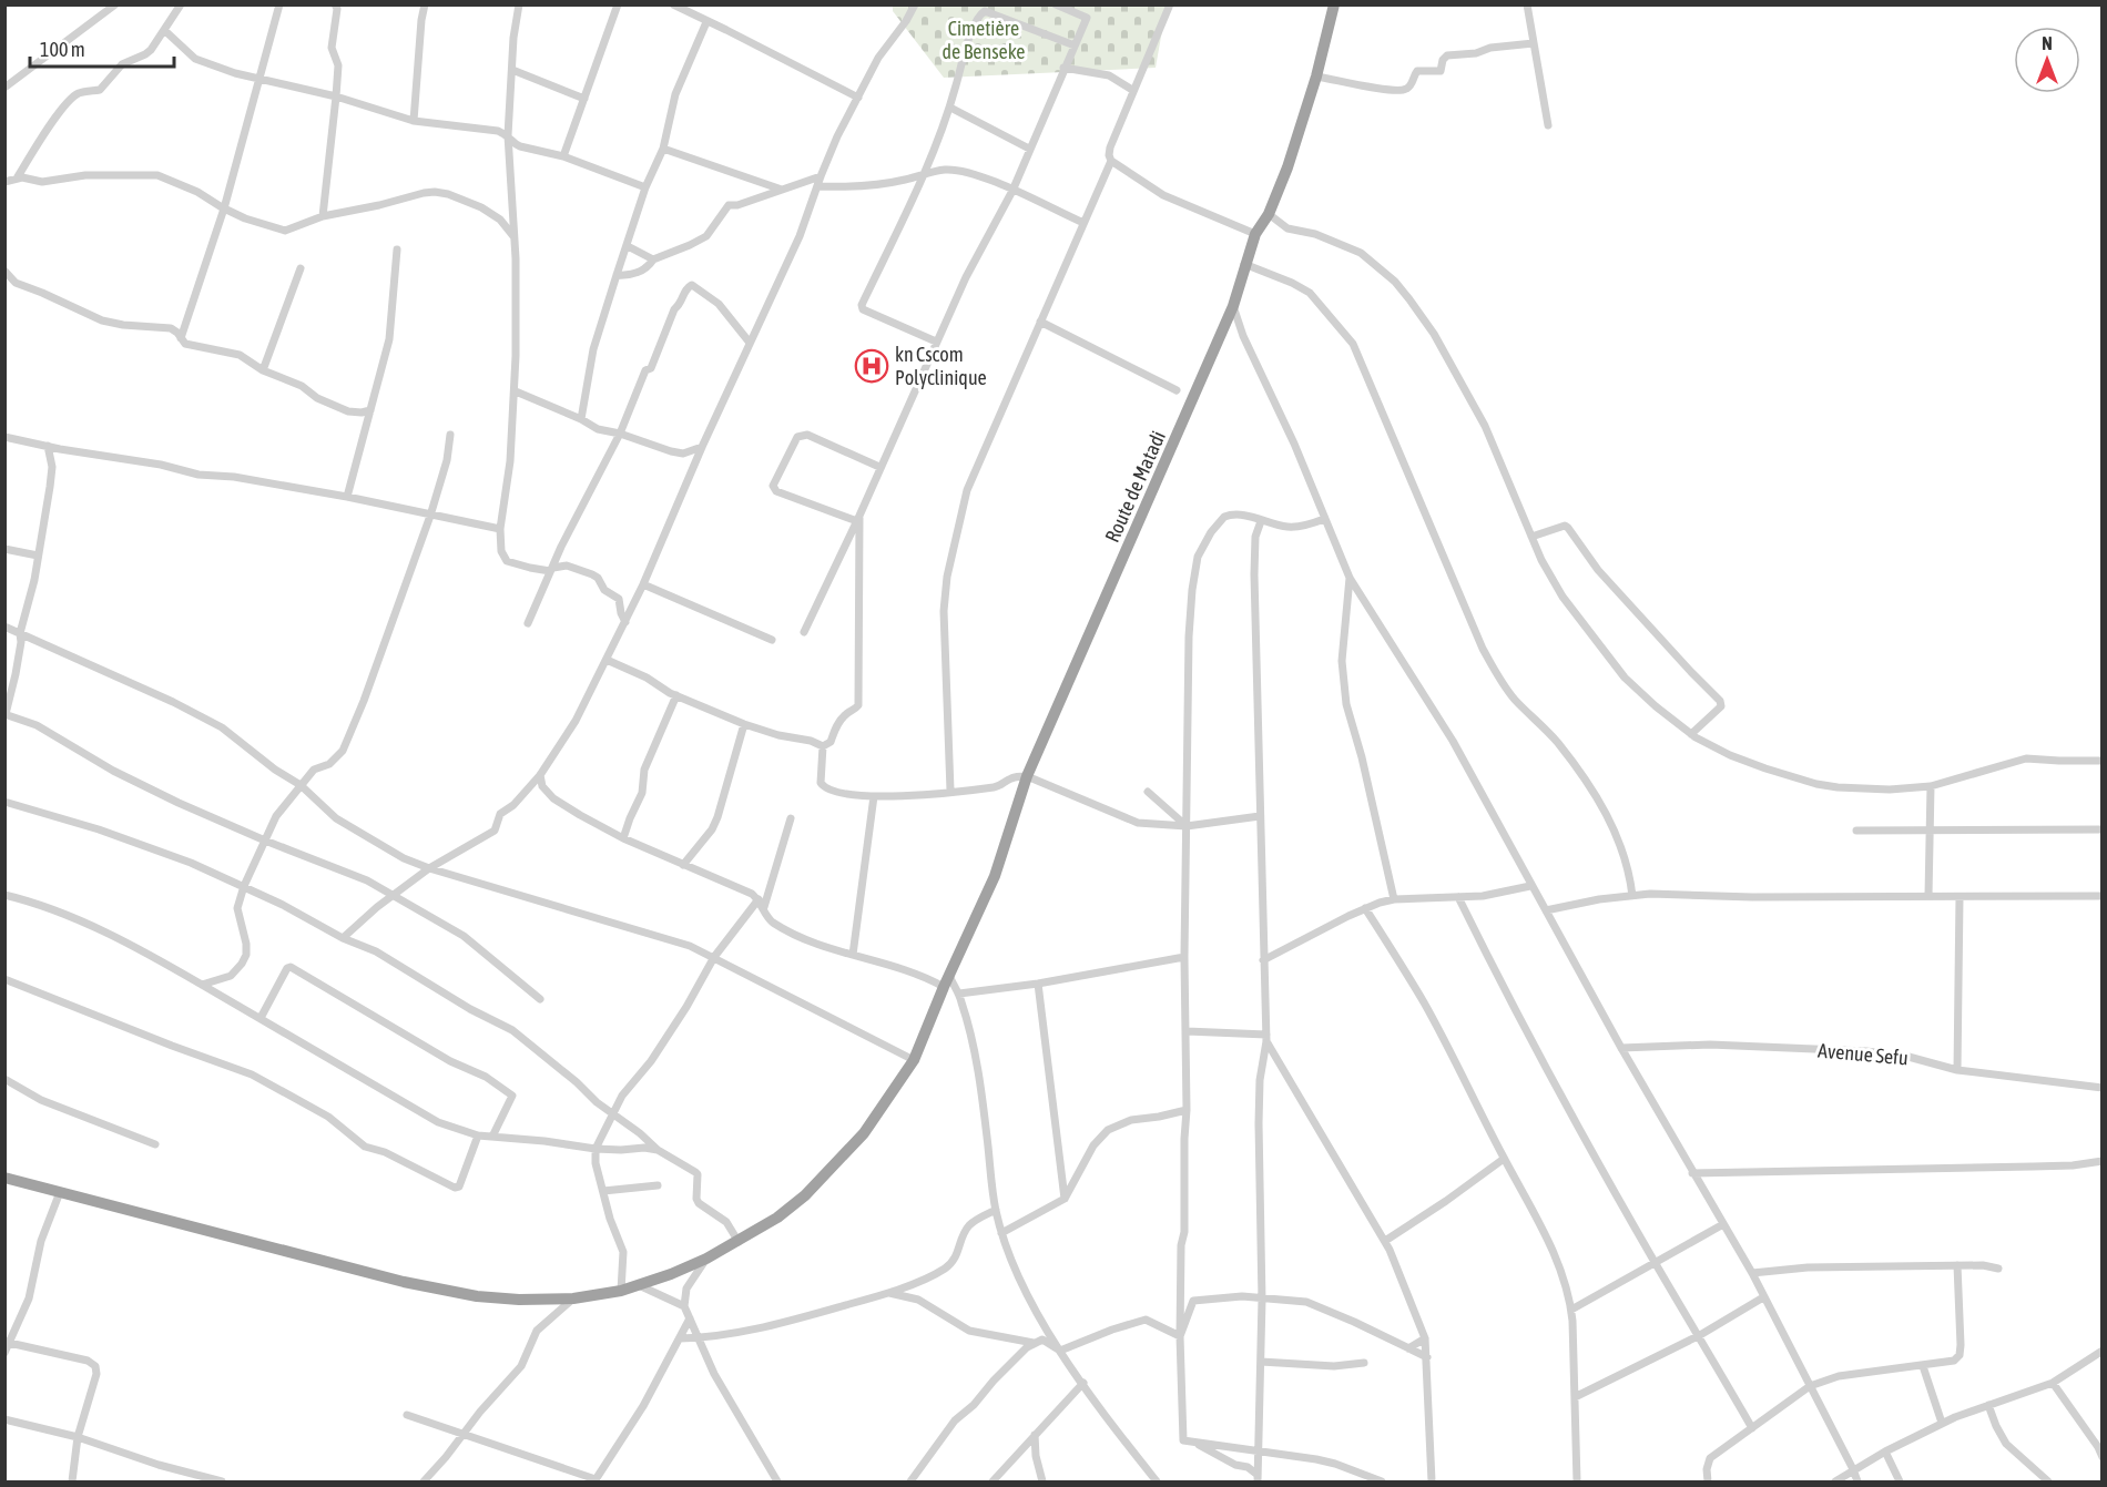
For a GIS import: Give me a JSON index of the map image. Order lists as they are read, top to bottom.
{
  "streets": {
    "highway": ["Route de Matadi"],
    "street": ["Avenue Sefu"]
  },
  "parks": ["Cimetière de Benseke"],
  "places": {
    "hospital": ["kn Cscom Polyclinique"]
  },
  "scale_bar": "100 m",
  "north": "top"
}
